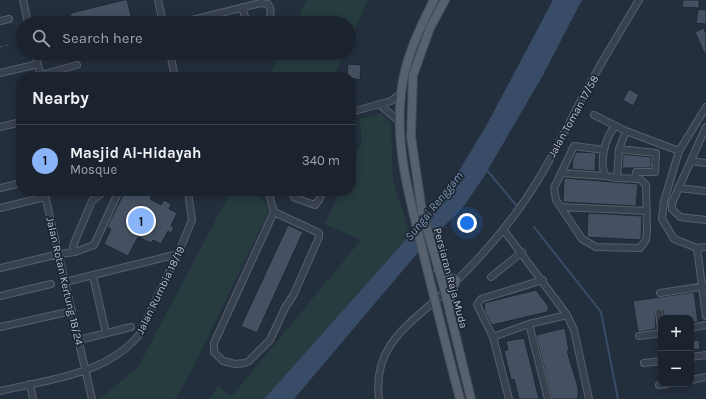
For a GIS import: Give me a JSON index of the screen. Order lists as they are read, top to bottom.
{
  "streets": {
    "main road": ["Persiaran Raja Muda"],
    "street": ["Jalan Toman 17/58", "Jalan Rotan Kertung 18/24", "Jalan Rumbia 18/19"]
  },
  "crossings": [
    ["Jalan Toman 17/58", "Persiaran Raja Muda"],
    ["Jalan Rotan Kertung 18/24", "Jalan Rumbia 18/19"]
  ],
  "water": ["Sungai Renggam"],
  "page": {
    "search": "Search here",
    "heading": "Nearby",
    "list": [
      {
        "mark": "1",
        "name": "Masjid Al-Hidayah",
        "note": "Mosque",
        "value": "340 m"
      }
    ],
    "pins": "1",
    "map_buttons": ["+", "−"]
  }
}
